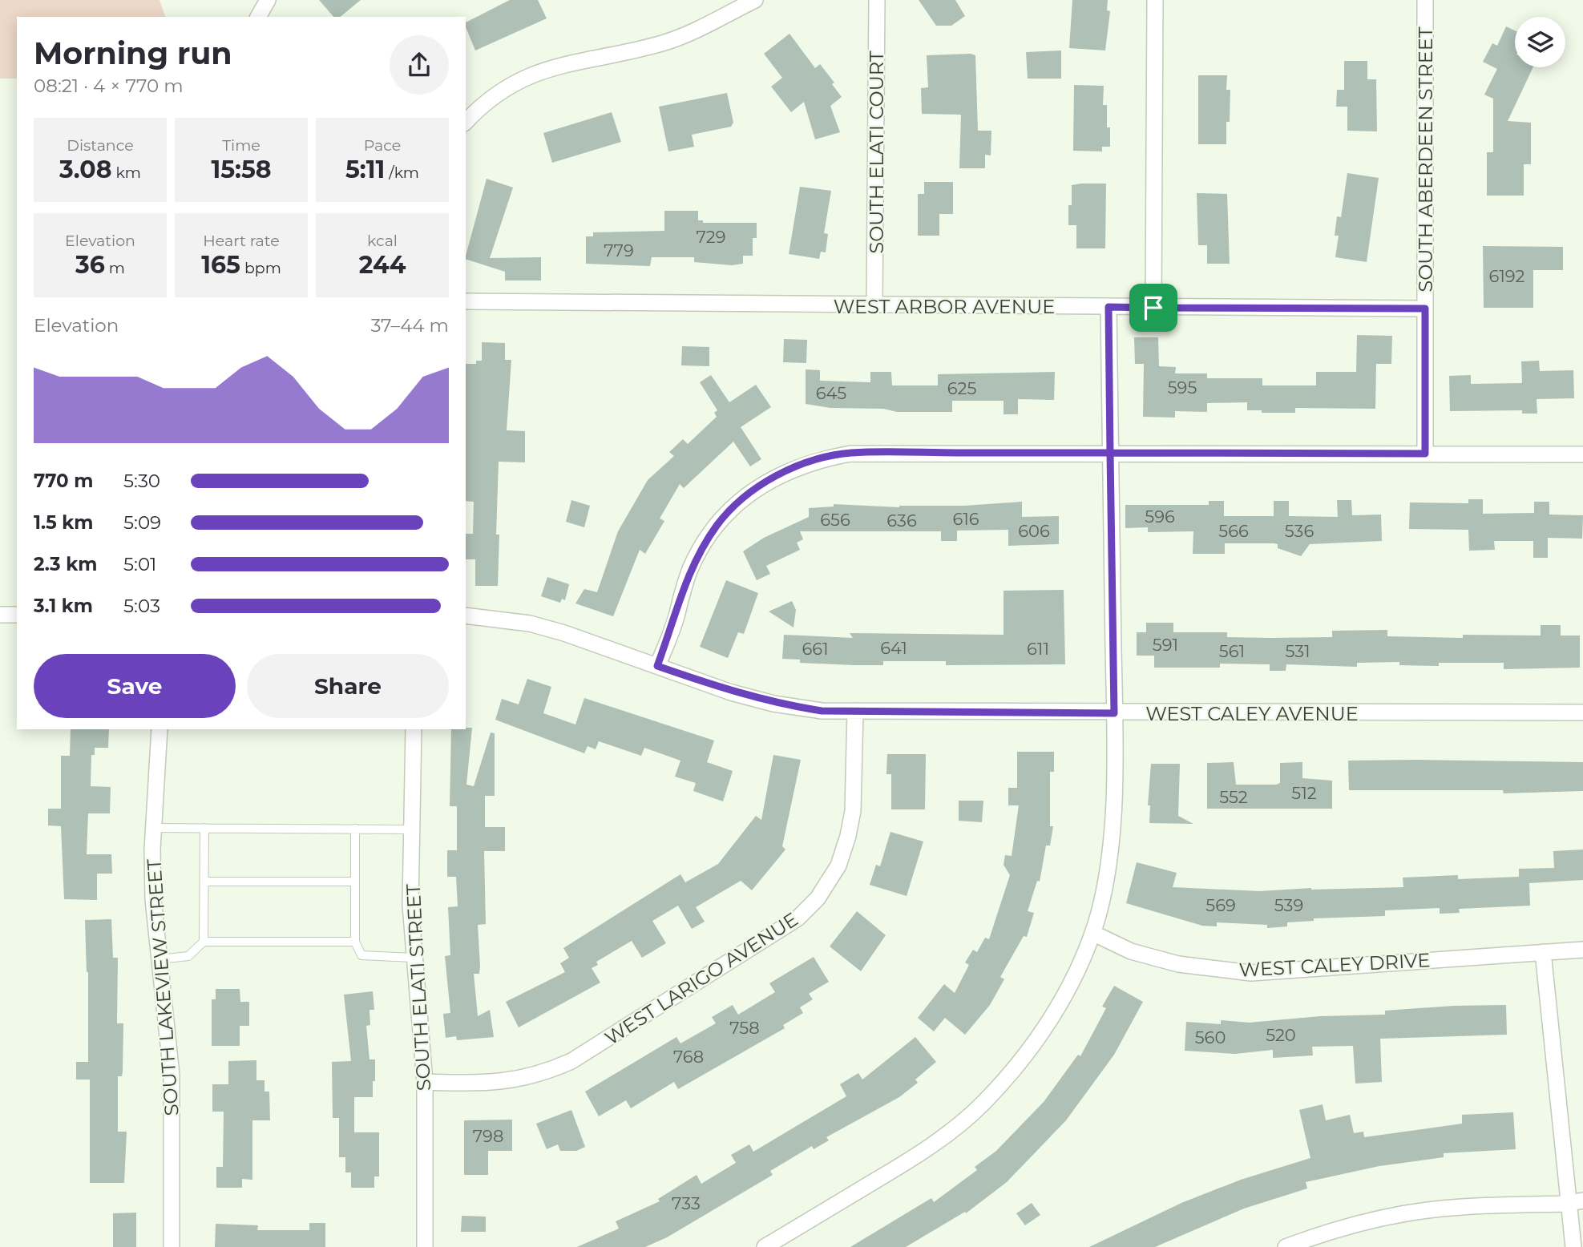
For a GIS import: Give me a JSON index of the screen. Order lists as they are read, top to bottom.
{
  "streets": {
    "street": [
      "SOUTH ELATI COURT",
      "SOUTH ABERDEEN STREET",
      "WEST ARBOR AVENUE",
      "WEST CALEY AVENUE",
      "WEST CALEY DRIVE",
      "WEST LARIGO AVENUE",
      "SOUTH LAKEVIEW STREET",
      "SOUTH ELATI STREET"
    ]
  },
  "crossings": [
    ["SOUTH ELATI COURT", "WEST ARBOR AVENUE"],
    ["SOUTH ABERDEEN STREET", "WEST ARBOR AVENUE"],
    ["WEST CALEY AVENUE", "WEST LARIGO AVENUE"],
    ["WEST LARIGO AVENUE", "SOUTH ELATI STREET"]
  ],
  "house_numbers": [
    "729",
    "779",
    "6192",
    "595",
    "625",
    "645",
    "596",
    "616",
    "656",
    "636",
    "606",
    "566",
    "536",
    "591",
    "641",
    "661",
    "611",
    "561",
    "531",
    "512",
    "552",
    "569",
    "539",
    "758",
    "520",
    "560",
    "768",
    "798",
    "733"
  ],
  "page": {
    "heading": ["Morning run", "08:21 · 4 × 770 m"],
    "stats": [
      ["Distance", "3.08 km"],
      ["Time", "15:58"],
      ["Pace", "5:11 /km"],
      ["Elevation", "36 m"],
      ["Heart rate", "165 bpm"],
      ["kcal", "244"]
    ],
    "chart": ["Elevation", "37–44 m"],
    "list": [
      {
        "name": "770 m",
        "note": "5:30"
      },
      {
        "name": "1.5 km",
        "note": "5:09"
      },
      {
        "name": "2.3 km",
        "note": "5:01"
      },
      {
        "name": "3.1 km",
        "note": "5:03"
      }
    ],
    "buttons": ["Save", "Share"]
  }
}
